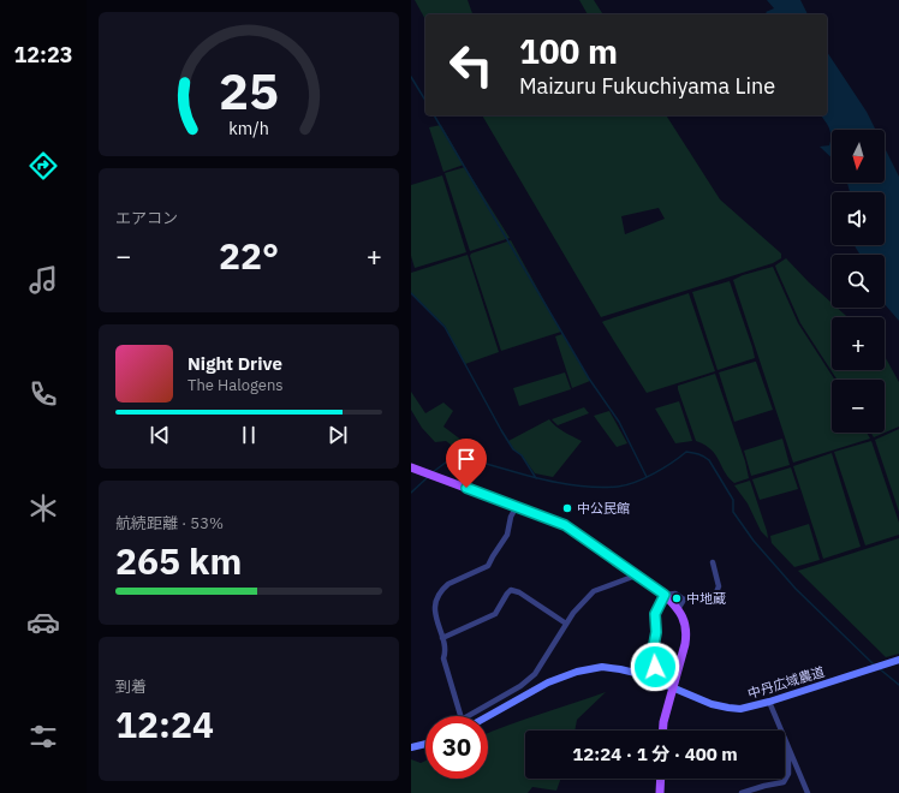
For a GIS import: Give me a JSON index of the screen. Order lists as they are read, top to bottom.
{
  "streets": {
    "street": ["中丹広域農道"]
  },
  "places": ["中公民館", "中地蔵"],
  "north": "bottom",
  "page": {
    "tabs": "12:23",
    "turn": ["100 m", "Maizuru Fukuchiyama Line"],
    "map_buttons": ["+", "−"],
    "tile": [
      "エアコン",
      ["航続距離 · 53%", "265 km"],
      ["到着", "12:24"]
    ],
    "heat": ["−", "22°", "+"],
    "song": ["Night Drive", "The Halogens"],
    "limit": "30",
    "trip": "12:24 · 1 分 · 400 m",
    "gauge": ["25", "km/h"]
  }
}
